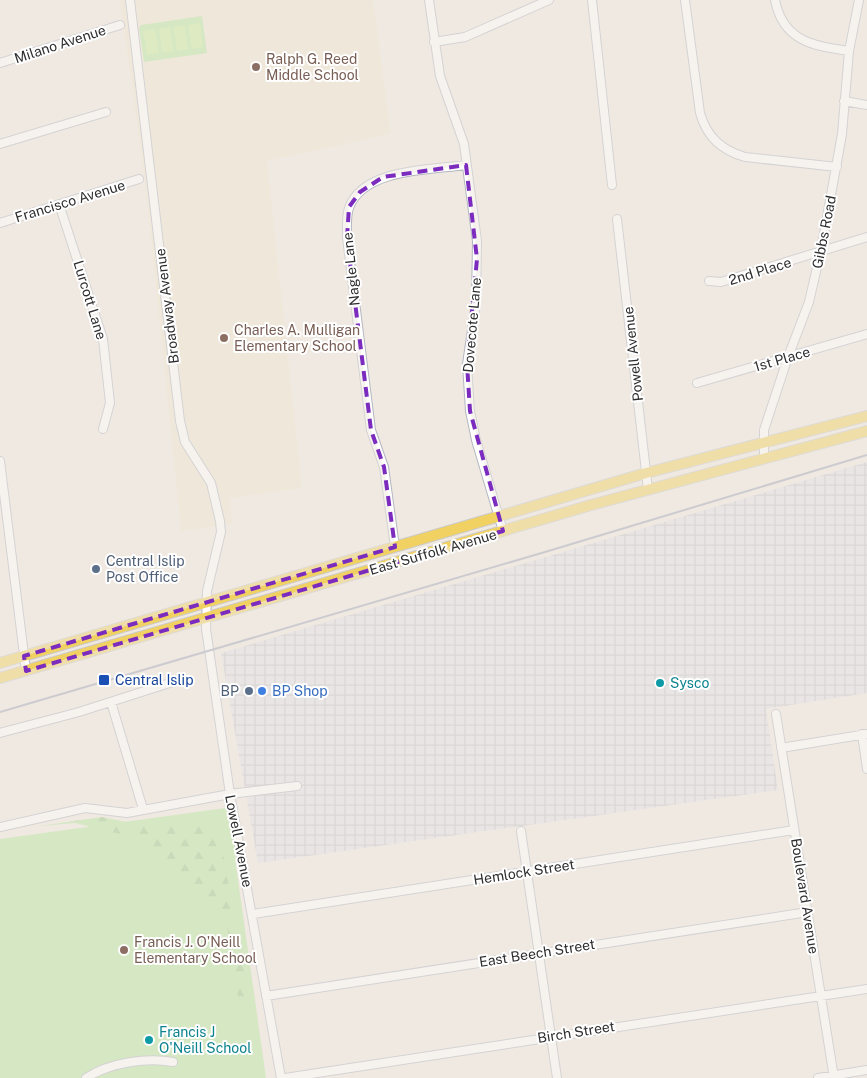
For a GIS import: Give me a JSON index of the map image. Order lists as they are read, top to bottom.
{
  "streets": {
    "main road": ["East Suffolk Avenue"],
    "street": [
      "Milano Avenue",
      "Francisco Avenue",
      "Gibbs Road",
      "Nagle Lane",
      "2nd Place",
      "Lurcott Lane",
      "Broadway Avenue",
      "Dovecote Lane",
      "Powell Avenue",
      "1st Place",
      "Lowell Avenue",
      "Hemlock Street",
      "Boulevard Avenue",
      "East Beech Street",
      "Birch Street"
    ]
  },
  "crossings": [
    ["Francisco Avenue", "Lurcott Lane"],
    ["Gibbs Road", "2nd Place"],
    ["Gibbs Road", "1st Place"],
    ["Gibbs Road", "East Suffolk Avenue"],
    ["Nagle Lane", "Dovecote Lane"],
    ["Nagle Lane", "East Suffolk Avenue"],
    ["Broadway Avenue", "East Suffolk Avenue"],
    ["Broadway Avenue", "Lowell Avenue"],
    ["Dovecote Lane", "East Suffolk Avenue"],
    ["Powell Avenue", "East Suffolk Avenue"],
    ["East Suffolk Avenue", "Lowell Avenue"],
    ["Lowell Avenue", "Hemlock Street"],
    ["Lowell Avenue", "East Beech Street"],
    ["Hemlock Street", "Boulevard Avenue"],
    ["Boulevard Avenue", "East Beech Street"],
    ["Boulevard Avenue", "Birch Street"]
  ],
  "places": {
    "other": [
      "Ralph G. Reed Middle School",
      "Charles A. Mulligan Elementary School",
      "Central Islip Post Office",
      "Sysco",
      "BP",
      "BP Shop",
      "Francis J. O'Neill Elementary School",
      "Francis J O'Neill School"
    ],
    "transit": ["Central Islip"]
  }
}
